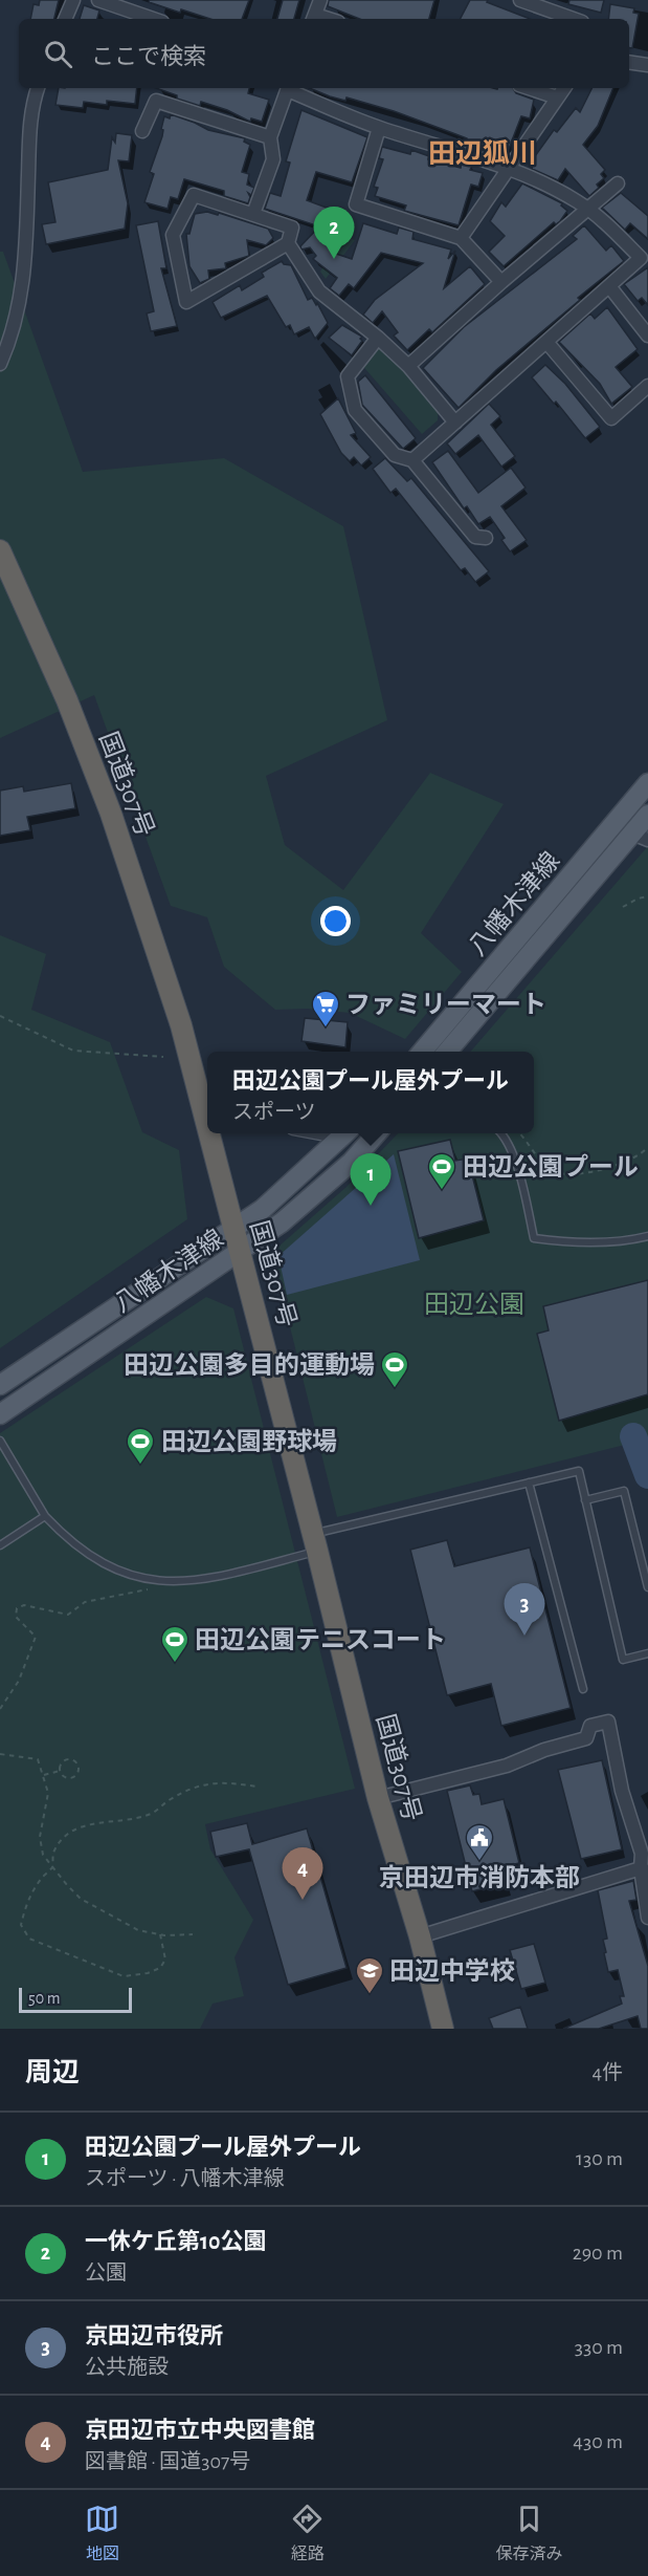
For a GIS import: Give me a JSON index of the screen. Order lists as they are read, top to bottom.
{
  "streets": {
    "highway": ["国道307号"],
    "main road": ["八幡木津線"]
  },
  "crossings": [
    ["国道307号", "八幡木津線"]
  ],
  "districts": ["田辺狐川"],
  "parks": ["田辺公園"],
  "places": {
    "supermarket": ["ファミリーマート"],
    "sports": [
      "田辺公園プール",
      "田辺公園多目的運動場",
      "田辺公園野球場",
      "田辺公園テニスコート"
    ],
    "public building": ["京田辺市消防本部"],
    "school or university": ["田辺中学校"]
  },
  "scale_bar": "50 m",
  "page": {
    "search": "ここで検索",
    "pins": [
      "2",
      "1",
      "3",
      "4"
    ],
    "popup": ["田辺公園プール屋外プール", "スポーツ"],
    "scale": "50 m",
    "heading": ["周辺", "4件"],
    "list": [
      {
        "mark": "1",
        "name": "田辺公園プール屋外プール",
        "note": "スポーツ · 八幡木津線",
        "value": "130 m"
      },
      {
        "mark": "2",
        "name": "一休ケ丘第10公園",
        "note": "公園",
        "value": "290 m"
      },
      {
        "mark": "3",
        "name": "京田辺市役所",
        "note": "公共施設",
        "value": "330 m"
      },
      {
        "mark": "4",
        "name": "京田辺市立中央図書館",
        "note": "図書館 · 国道307号",
        "value": "430 m"
      }
    ],
    "nav": ["地図", "経路", "保存済み"]
  }
}
